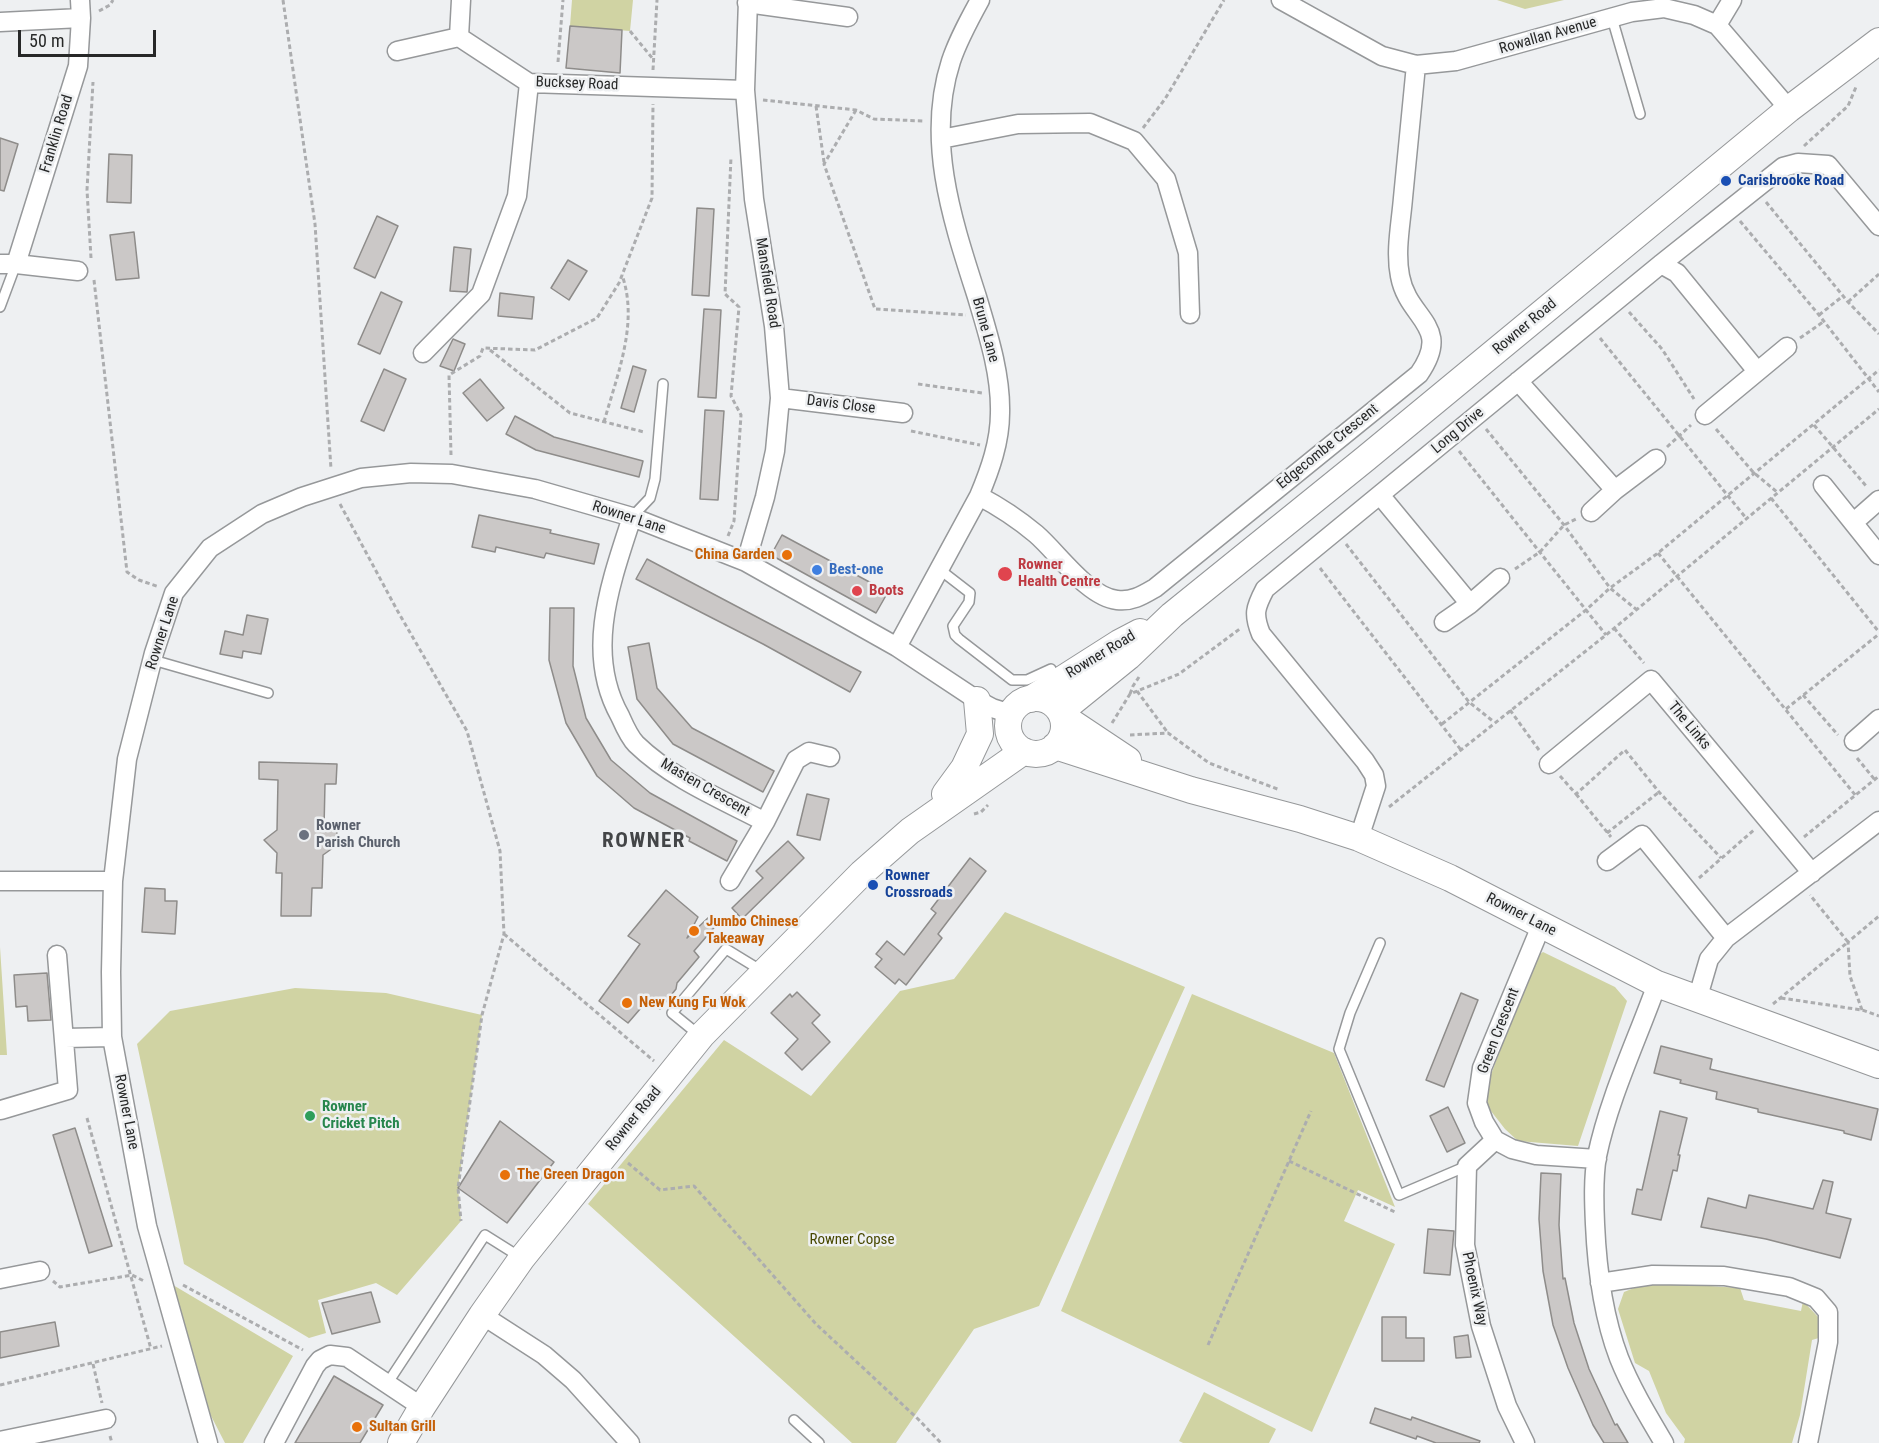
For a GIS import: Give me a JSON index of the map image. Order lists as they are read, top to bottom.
{
  "streets": {
    "main road": ["Rowner Road", "Rowner Lane"],
    "street": [
      "Rowallan Avenue",
      "Bucksey Road",
      "Franklin Road",
      "Mansfield Road",
      "Brune Lane",
      "Davis Close",
      "Long Drive",
      "Edgecombe Crescent",
      "The Links",
      "Masten Crescent",
      "Green Crescent",
      "Phoenix Way"
    ]
  },
  "crossings": [
    ["Rowallan Avenue", "Rowner Road"],
    ["Rowallan Avenue", "Edgecombe Crescent"],
    ["Bucksey Road", "Mansfield Road"],
    ["Mansfield Road", "Davis Close"],
    ["Mansfield Road", "Rowner Lane"],
    ["Rowner Road", "Rowner Lane"],
    ["Brune Lane", "Edgecombe Crescent"],
    ["Brune Lane", "Rowner Lane"],
    ["Long Drive", "Rowner Lane"],
    ["Rowner Lane", "Masten Crescent"],
    ["Rowner Lane", "Green Crescent"]
  ],
  "districts": ["ROWNER"],
  "parks": ["Rowner Copse"],
  "places": [
    "Carisbrooke Road",
    "China Garden",
    "Best-one",
    "Rowner Health Centre",
    "Boots",
    "Rowner Parish Church",
    "Rowner Crossroads",
    "Jumbo Chinese Takeaway",
    "New Kung Fu Wok",
    "Rowner Cricket Pitch",
    "The Green Dragon",
    "Sultan Grill"
  ],
  "scale_bar": "50 m"
}
